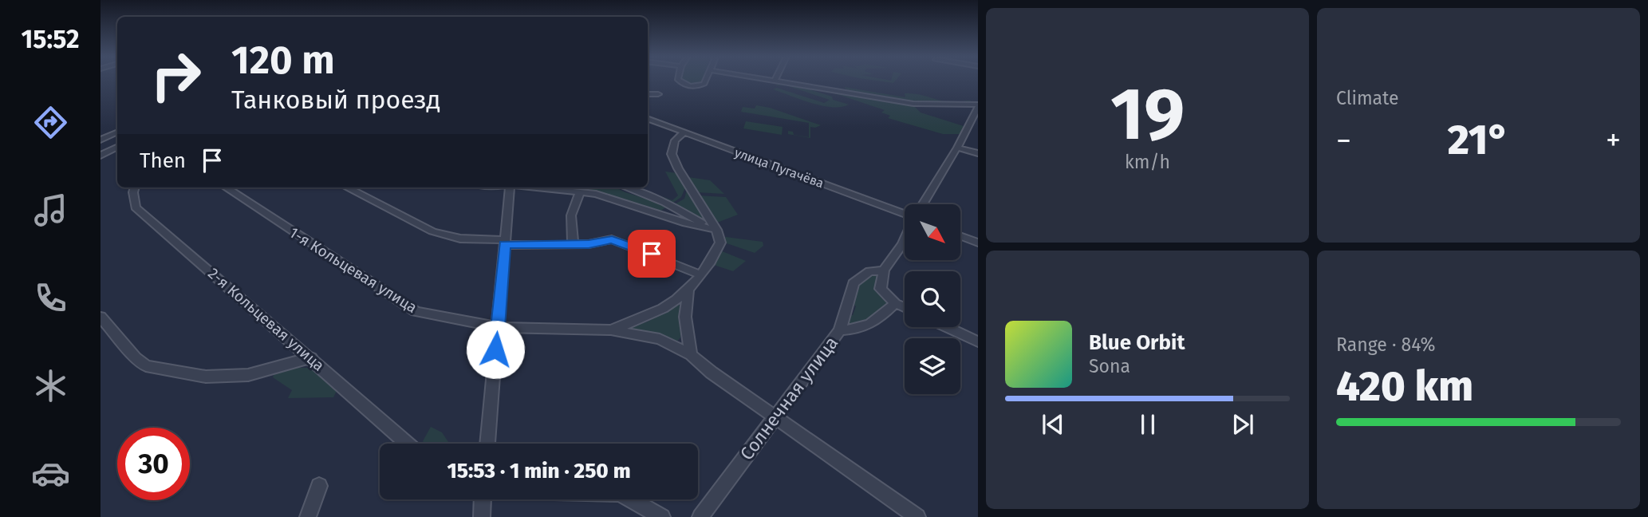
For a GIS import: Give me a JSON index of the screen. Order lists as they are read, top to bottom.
{
  "streets": {
    "street": [
      "улица Пугачёва",
      "1-я Кольцевая улица",
      "2-я Кольцевая улица",
      "Солнечная улица"
    ]
  },
  "north": "bottom right",
  "page": {
    "tabs": "15:52",
    "tile": [
      ["19", "km/h"],
      "Climate",
      ["Range · 84%", "420 km"]
    ],
    "turn": ["120 m", "Танковый проезд"],
    "heat": ["−", "21°", "+"],
    "then": "Then",
    "song": ["Blue Orbit", "Sona"],
    "limit": "30",
    "trip": "15:53 · 1 min · 250 m"
  }
}
